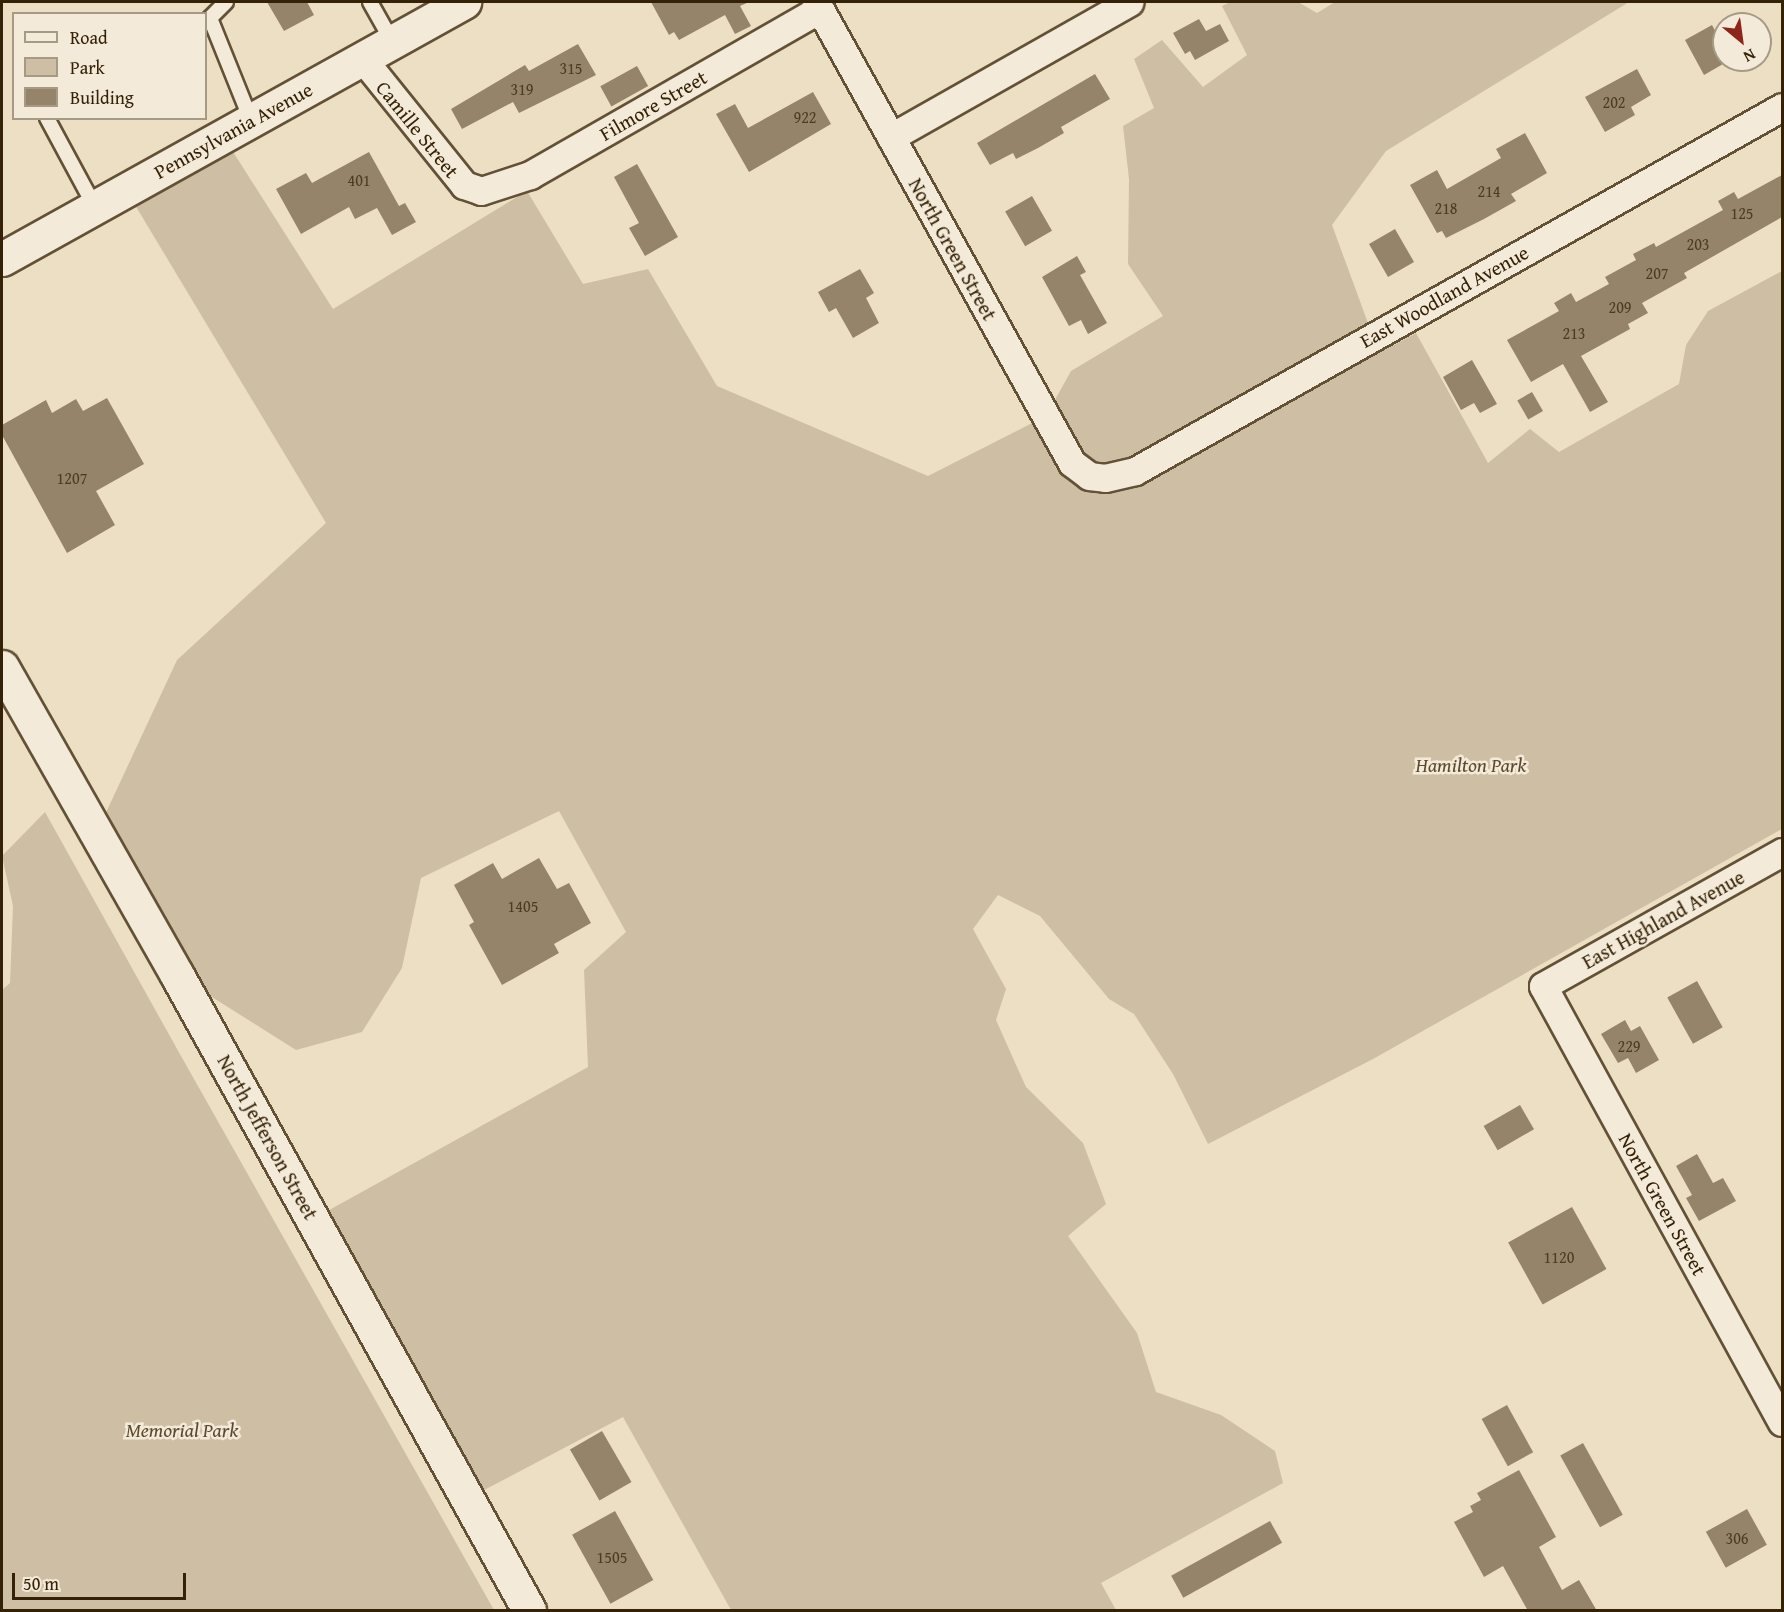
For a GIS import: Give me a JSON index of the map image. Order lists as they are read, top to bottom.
{
  "streets": {
    "street": [
      "Filmore Street",
      "Camille Street",
      "Pennsylvania Avenue",
      "North Green Street",
      "East Woodland Avenue",
      "East Highland Avenue",
      "North Jefferson Street"
    ]
  },
  "crossings": [
    ["Filmore Street", "Camille Street"],
    ["Filmore Street", "North Green Street"],
    ["Camille Street", "Pennsylvania Avenue"],
    ["North Green Street", "East Woodland Avenue"],
    ["North Green Street", "East Highland Avenue"]
  ],
  "parks": ["Hamilton Park", "Memorial Park"],
  "house_numbers": [
    "315",
    "319",
    "202",
    "922",
    "401",
    "214",
    "218",
    "125",
    "203",
    "207",
    "209",
    "213",
    "1207",
    "1405",
    "229",
    "1120",
    "306",
    "1505"
  ],
  "legend": ["Road", "Park", "Building"],
  "scale_bar": "50 m",
  "north": "bottom right"
}
